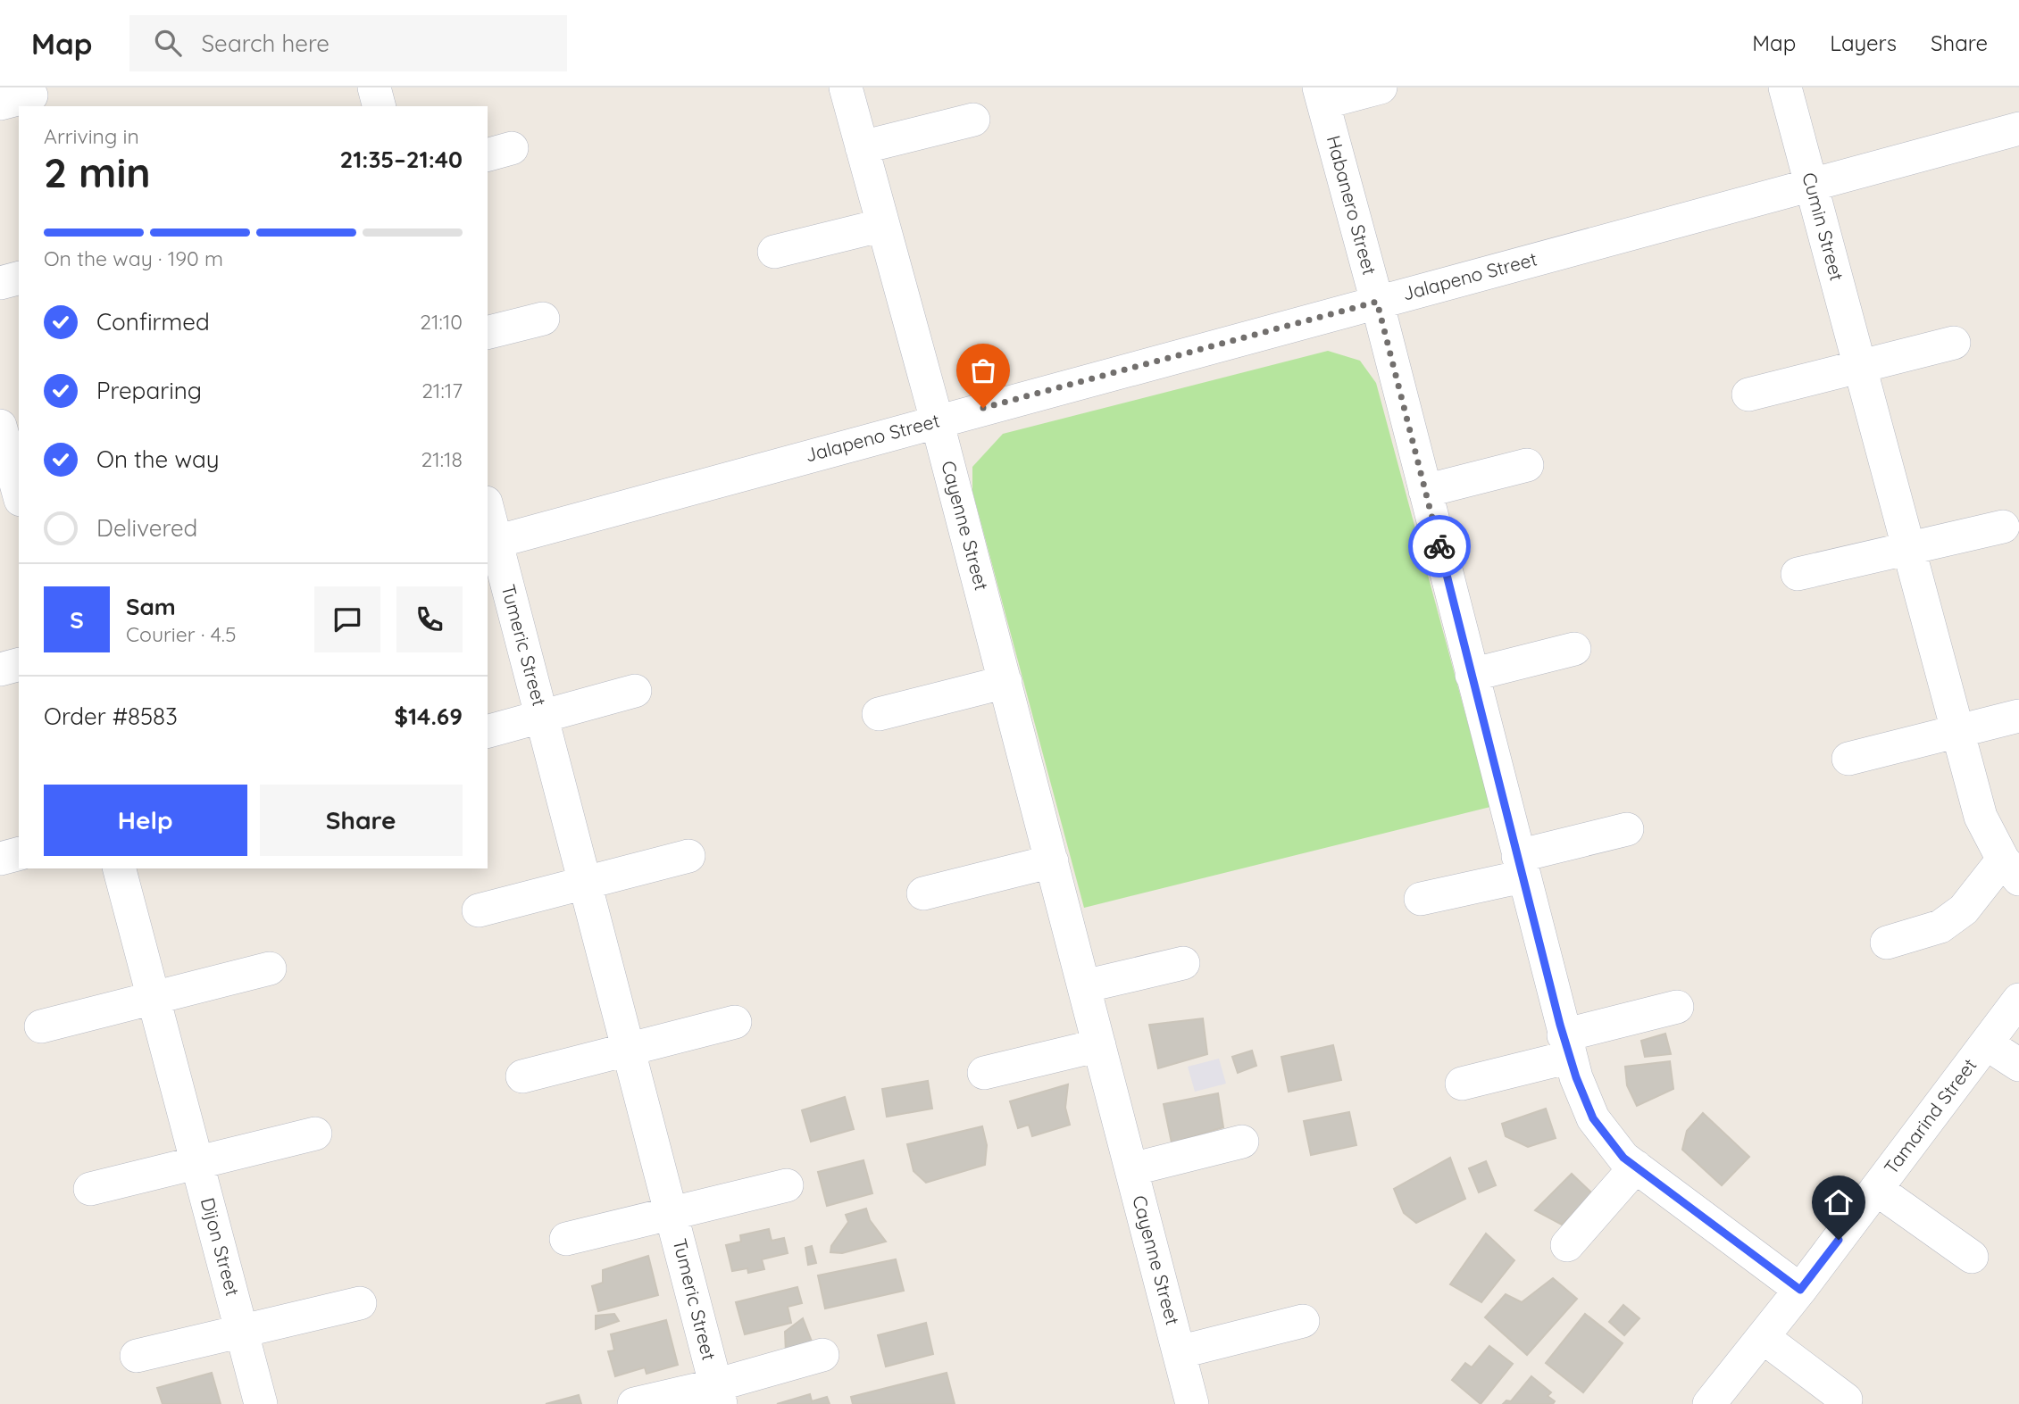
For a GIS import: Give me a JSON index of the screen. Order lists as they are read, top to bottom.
{
  "streets": {
    "street": [
      "Habanero Street",
      "Cumin Street",
      "Jalapeno Street",
      "Cayenne Street",
      "Tumeric Street",
      "Tamarind Street",
      "Dijon Street"
    ]
  },
  "crossings": [
    ["Habanero Street", "Jalapeno Street"],
    ["Habanero Street", "Tamarind Street"],
    ["Cumin Street", "Jalapeno Street"],
    ["Jalapeno Street", "Cayenne Street"],
    ["Jalapeno Street", "Tumeric Street"]
  ],
  "page": {
    "header": "Map",
    "search": "Search here",
    "nav": ["Map", "Layers", "Share"],
    "heading": ["2 min", "Arriving in", "21:35–21:40"],
    "panel": [
      "Sam",
      "Courier · 4.5",
      "Order #8583",
      "$14.69"
    ],
    "bar": "On the way · 190 m",
    "list": [
      ["Confirmed", "21:10"],
      ["Preparing", "21:17"],
      ["On the way", "21:18"],
      "Delivered"
    ],
    "round": "S",
    "buttons": ["Help", "Share"]
  }
}
